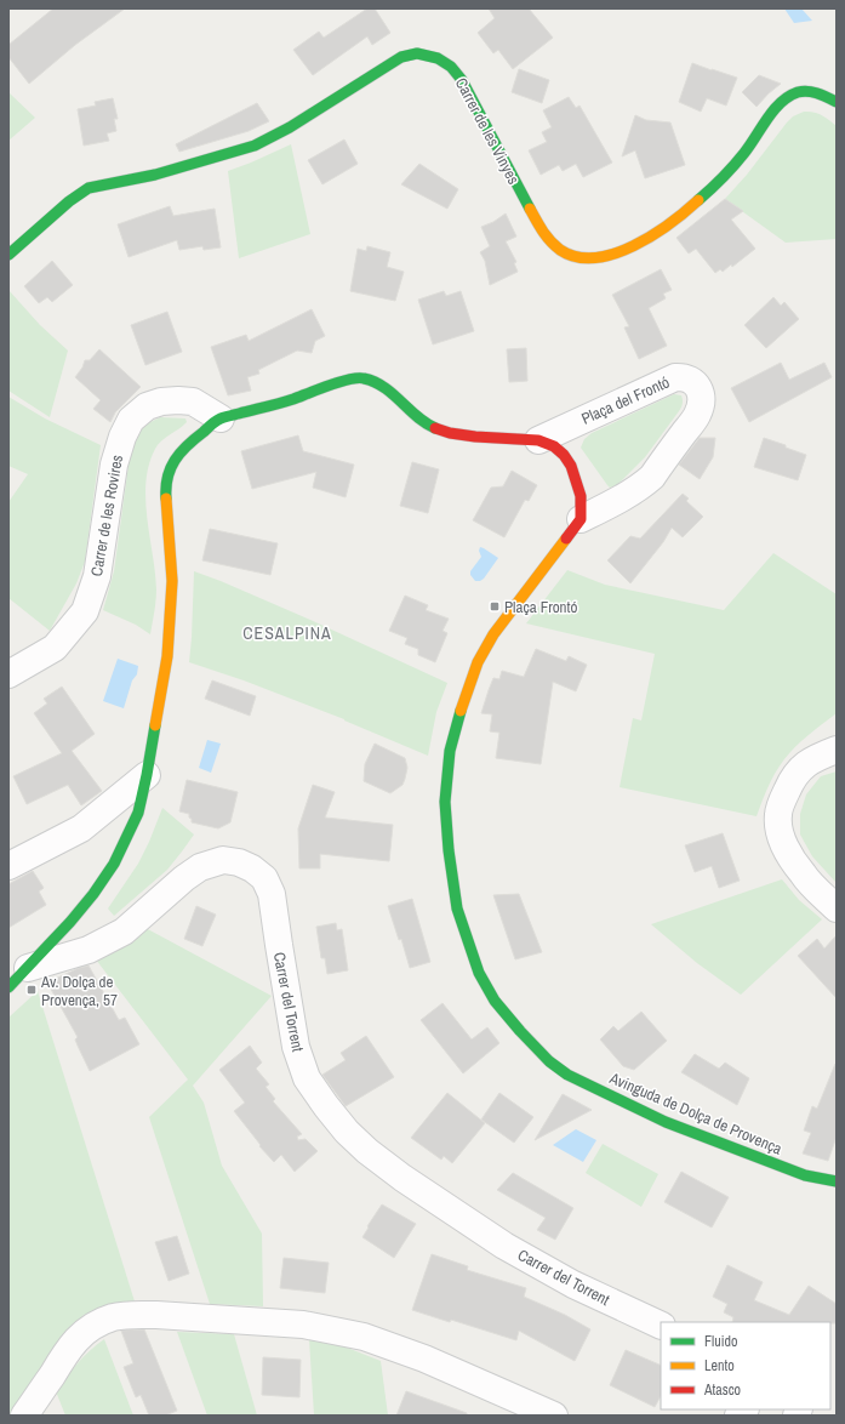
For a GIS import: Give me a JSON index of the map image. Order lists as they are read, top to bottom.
{
  "streets": {
    "street": [
      "Carrer de les Vinyes",
      "Plaça del Frontó",
      "Carrer de les Rovires",
      "Carrer del Torrent",
      "Avinguda de Dolça de Provença"
    ]
  },
  "crossings": [
    ["Plaça del Frontó", "Avinguda de Dolça de Provença"]
  ],
  "districts": ["CESALPINA"],
  "places": {
    "transit": ["Plaça Frontó", "Av. Dolça de Provença, 57"]
  },
  "legend": ["Fluido", "Lento", "Atasco"]
}
